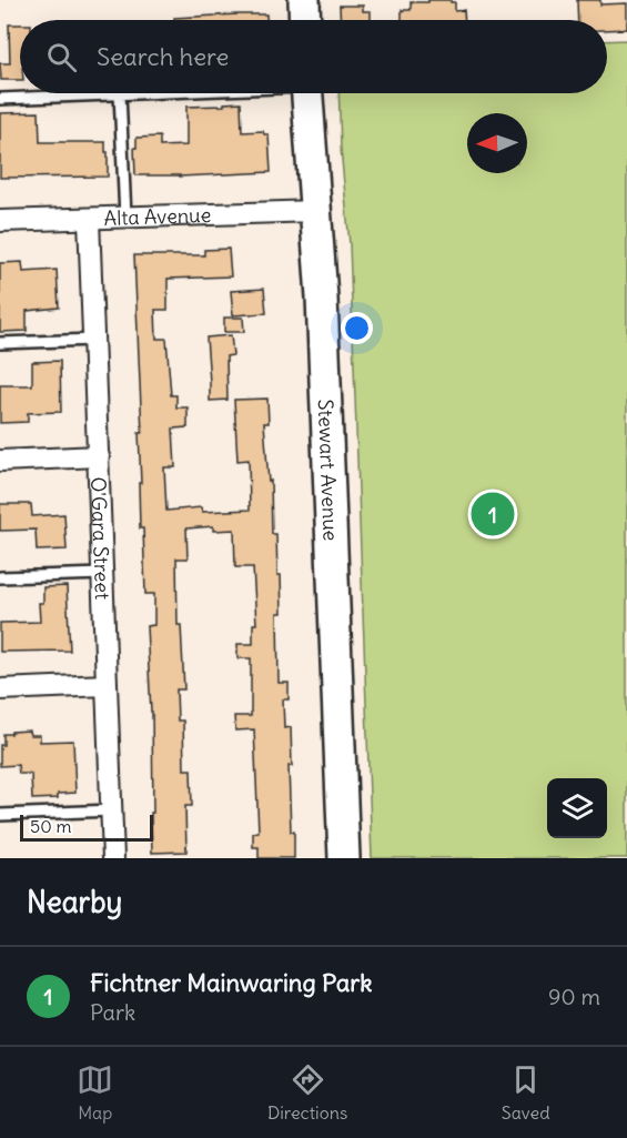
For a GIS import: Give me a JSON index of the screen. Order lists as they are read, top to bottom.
{
  "streets": {
    "main road": ["Stewart Avenue"],
    "street": ["Alta Avenue", "O'Gara Street"]
  },
  "crossings": [
    ["Alta Avenue", "Stewart Avenue"],
    ["Alta Avenue", "O'Gara Street"]
  ],
  "scale_bar": "50 m",
  "north": "left",
  "page": {
    "search": "Search here",
    "pins": "1",
    "scale": "50 m",
    "heading": "Nearby",
    "list": [
      {
        "mark": "1",
        "name": "Fichtner Mainwaring Park",
        "note": "Park",
        "value": "90 m"
      }
    ],
    "nav": ["Map", "Directions", "Saved"]
  }
}
